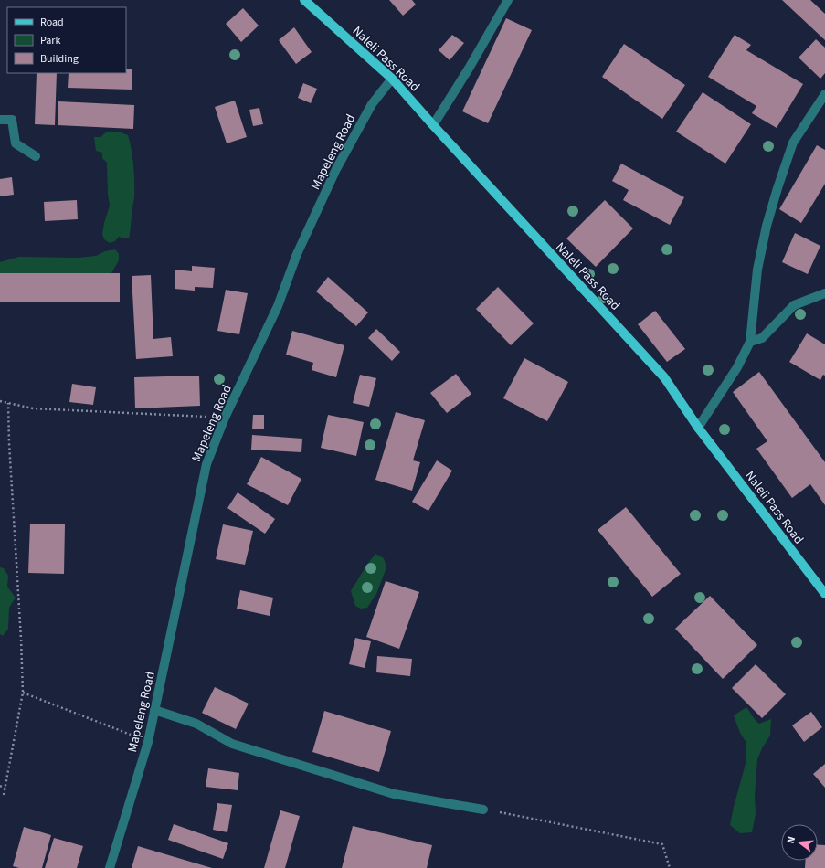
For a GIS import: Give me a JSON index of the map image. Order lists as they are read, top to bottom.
{
  "streets": {
    "main road": ["Naleli Pass Road"],
    "street": ["Mapeleng Road"]
  },
  "crossings": [
    ["Naleli Pass Road", "Mapeleng Road"]
  ],
  "legend": ["Road", "Park", "Building"],
  "north": "left"
}
